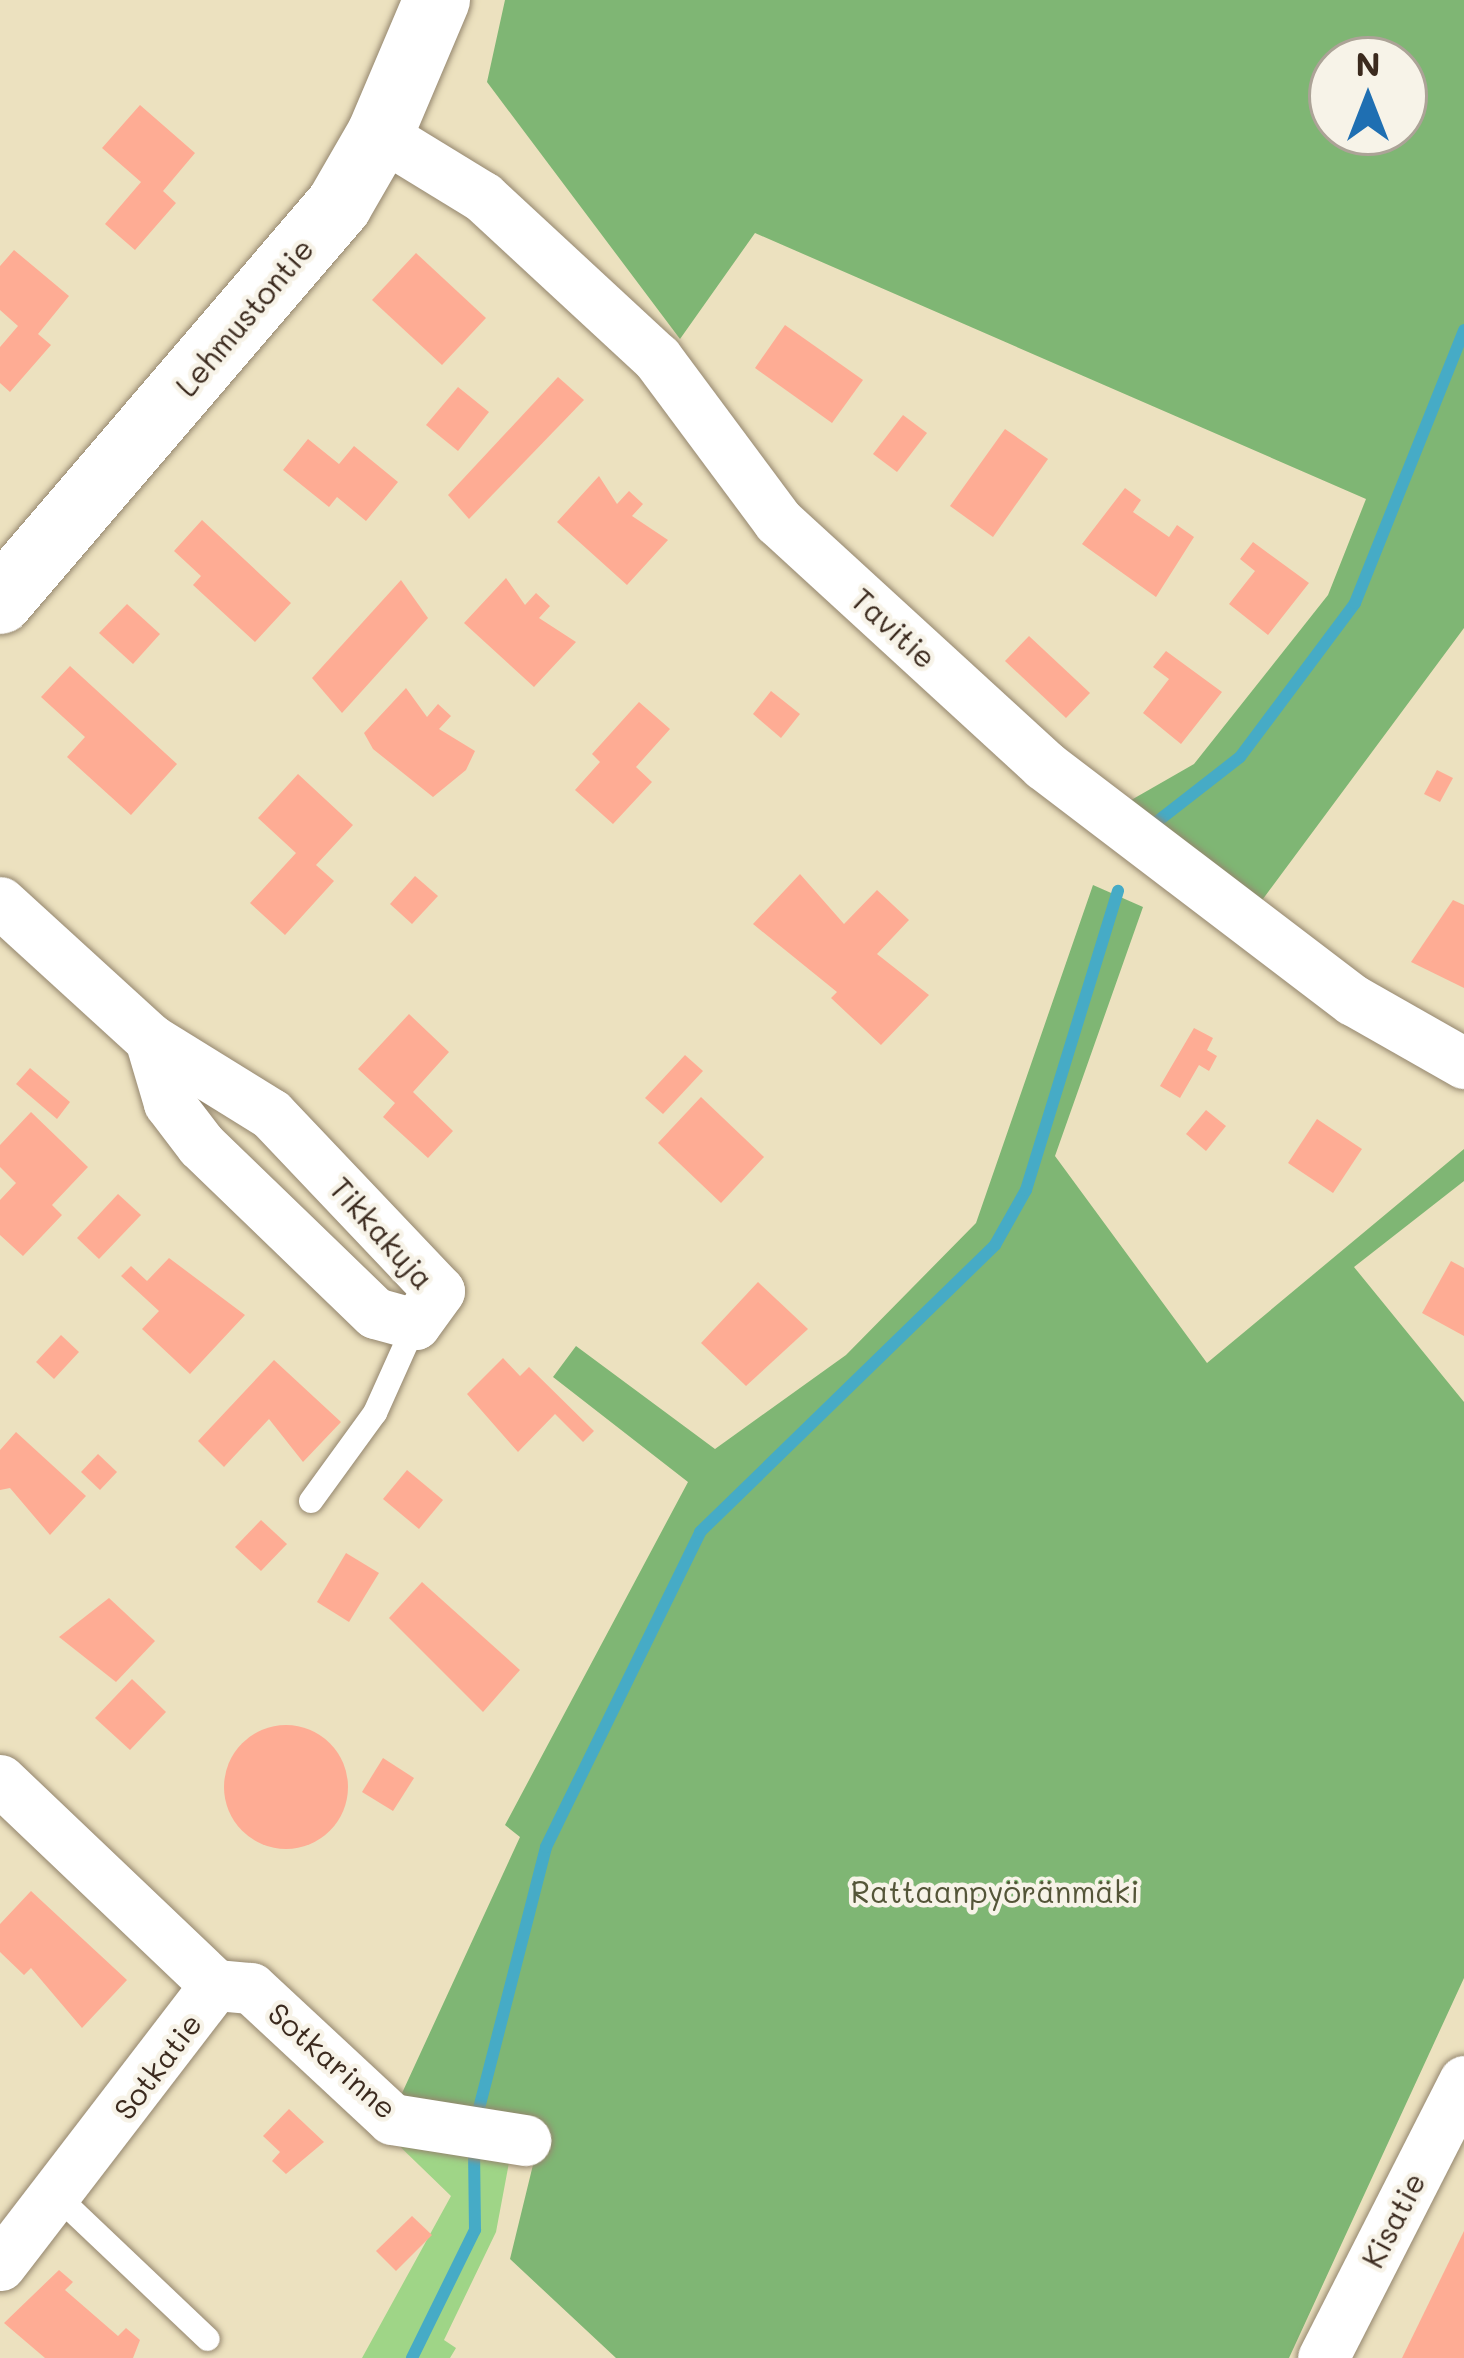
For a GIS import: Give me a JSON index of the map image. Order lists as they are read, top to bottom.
{
  "streets": {
    "main road": ["Lehmustontie"],
    "street": [
      "Tavitie",
      "Tikkakuja",
      "Sotkarinne",
      "Sotkatie",
      "Kisatie"
    ]
  },
  "crossings": [
    ["Lehmustontie", "Tavitie"],
    ["Sotkarinne", "Sotkatie"]
  ],
  "parks": ["Rattaanpyöränmäki"],
  "north": "top"
}
